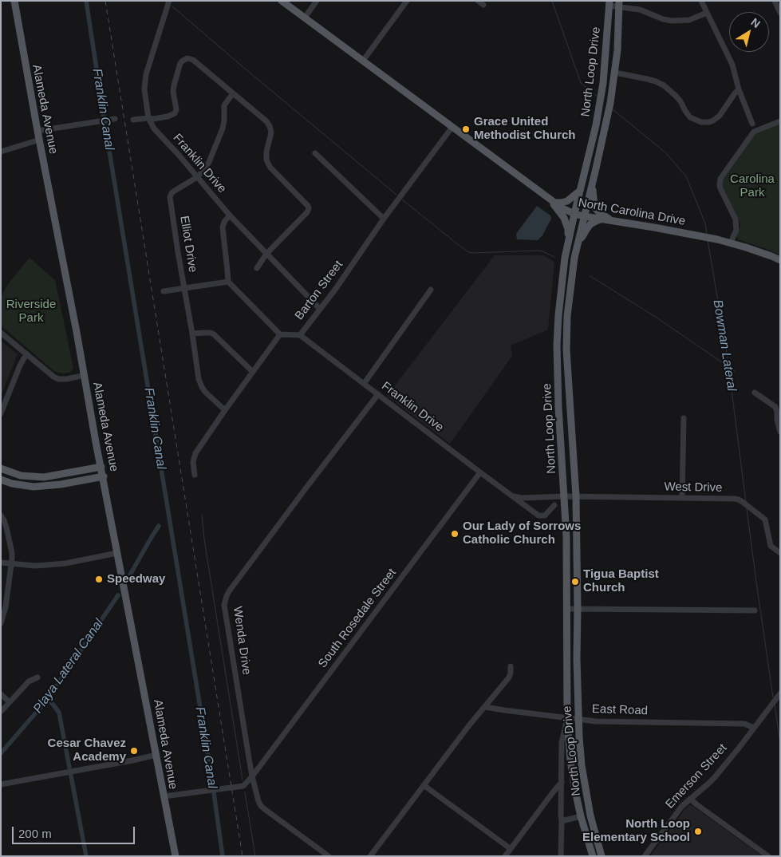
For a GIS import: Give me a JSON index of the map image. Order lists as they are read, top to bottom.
{
  "streets": {
    "main road": ["North Loop Drive", "Alameda Avenue", "North Carolina Drive"],
    "street": [
      "Franklin Drive",
      "Elliot Drive",
      "Barton Street",
      "West Drive",
      "South Rosedale Street",
      "Wenda Drive",
      "East Road",
      "Emerson Street"
    ]
  },
  "crossings": [
    ["North Loop Drive", "North Carolina Drive"],
    ["North Loop Drive", "West Drive"],
    ["North Loop Drive", "East Road"],
    ["Alameda Avenue", "South Rosedale Street"],
    ["Franklin Drive", "Elliot Drive"],
    ["Franklin Drive", "Barton Street"],
    ["Franklin Drive", "South Rosedale Street"],
    ["Franklin Drive", "Wenda Drive"],
    ["North Carolina Drive", "Barton Street"],
    ["South Rosedale Street", "Wenda Drive"],
    ["East Road", "Emerson Street"]
  ],
  "water": ["Franklin Canal", "Bowman Lateral", "Playa Lateral Canal"],
  "parks": ["Carolina Park", "Riverside Park"],
  "places": [
    "Grace United Methodist Church",
    "Our Lady of Sorrows Catholic Church",
    "Speedway",
    "Tigua Baptist Church",
    "Cesar Chavez Academy",
    "North Loop Elementary School"
  ],
  "scale_bar": "200 m",
  "north": "top right"
}
